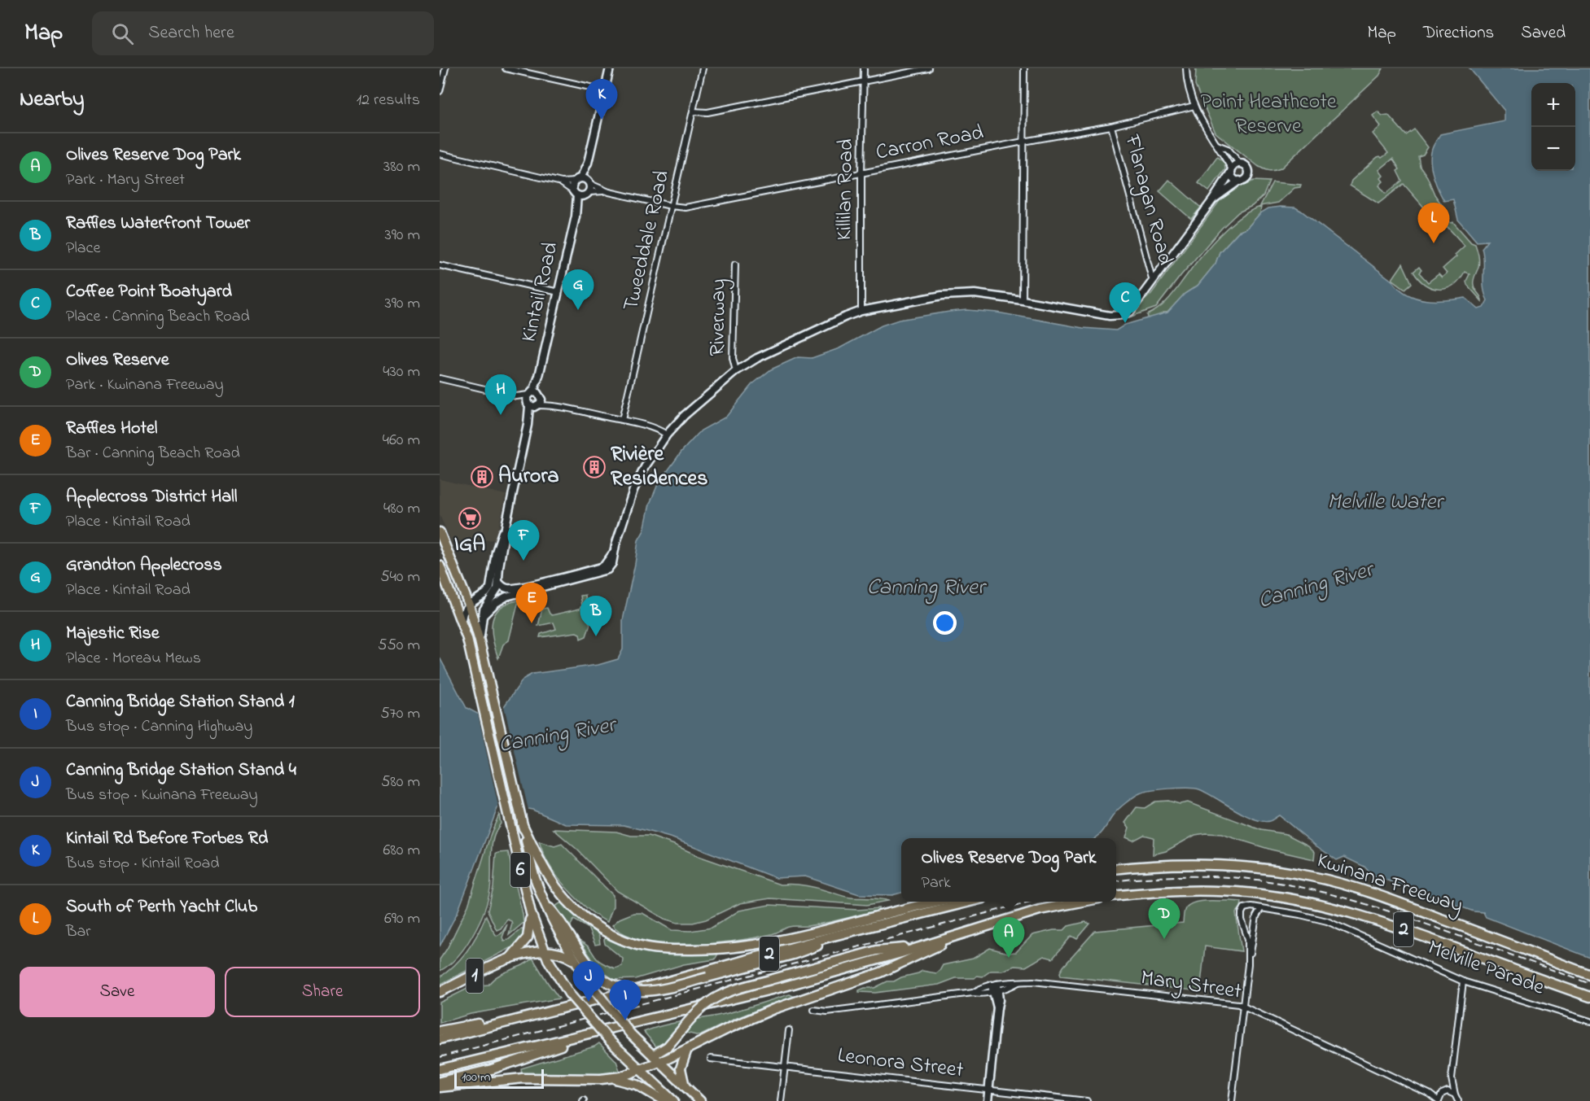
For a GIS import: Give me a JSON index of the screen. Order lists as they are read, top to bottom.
{
  "streets": {
    "highway": [
      "6",
      "Kwinana Freeway",
      "2",
      "1"
    ],
    "street": [
      "Carron Road",
      "Killilan Road",
      "Flanagan Road",
      "Tweeddale Road",
      "Kintail Road",
      "Riverway",
      "Melville Parade",
      "Mary Street",
      "Leonora Street"
    ]
  },
  "crossings": [
    ["Carron Road", "Killilan Road"],
    ["Carron Road", "Flanagan Road"],
    ["Carron Road", "Tweeddale Road"],
    ["6", "1"]
  ],
  "water": ["Melville Water", "Canning River"],
  "parks": ["Point Heathcote Reserve"],
  "places": {
    "building": ["Rivière Residences", "Aurora"],
    "supermarket": ["IGA"]
  },
  "scale_bar": "100 m",
  "page": {
    "header": "Map",
    "search": "Search here",
    "nav": ["Map", "Directions", "Saved"],
    "heading": ["Nearby", "12 results"],
    "pins": [
      "K",
      "L",
      "G",
      "C",
      "H",
      "F",
      "E",
      "B",
      "D",
      "A",
      "J",
      "I"
    ],
    "map_buttons": ["+", "−"],
    "list": [
      {
        "mark": "A",
        "name": "Olives Reserve Dog Park",
        "note": "Park · Mary Street",
        "value": "380 m"
      },
      {
        "mark": "B",
        "name": "Raffles Waterfront Tower",
        "note": "Place",
        "value": "390 m"
      },
      {
        "mark": "C",
        "name": "Coffee Point Boatyard",
        "note": "Place · Canning Beach Road",
        "value": "390 m"
      },
      {
        "mark": "D",
        "name": "Olives Reserve",
        "note": "Park · Kwinana Freeway",
        "value": "430 m"
      },
      {
        "mark": "E",
        "name": "Raffles Hotel",
        "note": "Bar · Canning Beach Road",
        "value": "460 m"
      },
      {
        "mark": "F",
        "name": "Applecross District Hall",
        "note": "Place · Kintail Road",
        "value": "480 m"
      },
      {
        "mark": "G",
        "name": "Grandton Applecross",
        "note": "Place · Kintail Road",
        "value": "540 m"
      },
      {
        "mark": "H",
        "name": "Majestic Rise",
        "note": "Place · Moreau Mews",
        "value": "550 m"
      },
      {
        "mark": "I",
        "name": "Canning Bridge Station Stand 1",
        "note": "Bus stop · Canning Highway",
        "value": "570 m"
      },
      {
        "mark": "J",
        "name": "Canning Bridge Station Stand 4",
        "note": "Bus stop · Kwinana Freeway",
        "value": "580 m"
      },
      {
        "mark": "K",
        "name": "Kintail Rd Before Forbes Rd",
        "note": "Bus stop · Kintail Road",
        "value": "680 m"
      },
      {
        "mark": "L",
        "name": "South of Perth Yacht Club",
        "note": "Bar",
        "value": "690 m"
      }
    ],
    "popup": ["Olives Reserve Dog Park", "Park"],
    "buttons": ["Save", "Share"],
    "scale": "100 m"
  }
}
